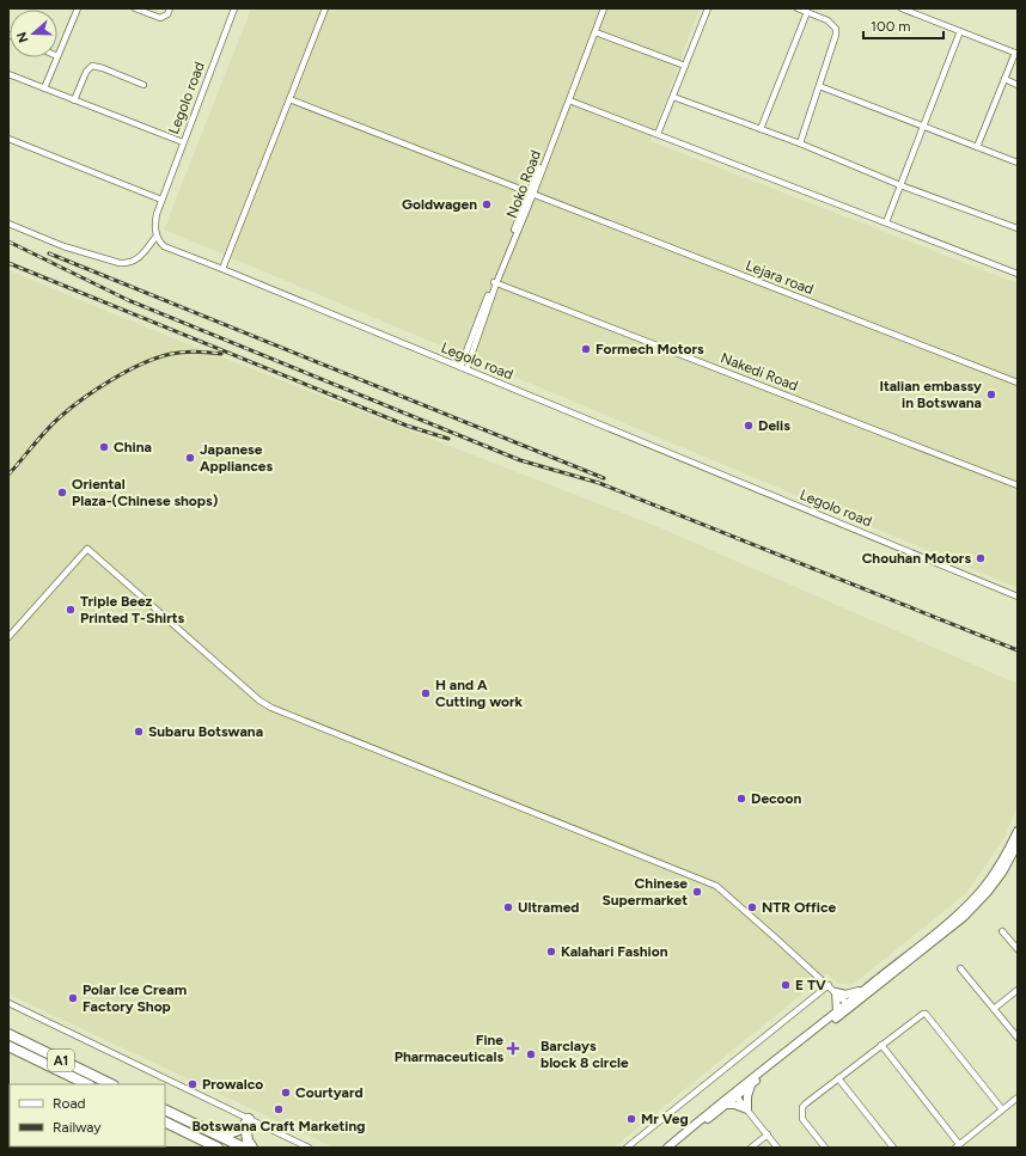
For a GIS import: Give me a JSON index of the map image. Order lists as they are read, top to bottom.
{
  "streets": {
    "highway": ["A1"],
    "street": [
      "Legolo road",
      "Noko Road",
      "Lejara road",
      "Nakedi Road"
    ]
  },
  "crossings": [
    ["Legolo road", "Noko Road"],
    ["Noko Road", "Lejara road"],
    ["Noko Road", "Nakedi Road"]
  ],
  "places": {
    "other": [
      "Goldwagen",
      "Formech Motors",
      "Italian embassy in Botswana",
      "Delis",
      "China",
      "Japanese Appliances",
      "Oriental Plaza-(Chinese shops)",
      "Chouhan Motors",
      "Triple Beez Printed T-Shirts",
      "H and A Cutting work",
      "Subaru Botswana",
      "Decoon",
      "Chinese Supermarket",
      "Ultramed",
      "NTR Office",
      "Kalahari Fashion",
      "E TV",
      "Polar Ice Cream Factory Shop",
      "Barclays block 8 circle",
      "Prowalco",
      "Courtyard",
      "Botswana Craft Marketing",
      "Mr Veg"
    ],
    "health": ["Fine Pharmaceuticals"]
  },
  "legend": ["Road", "Railway"],
  "scale_bar": "100 m",
  "north": "left"
}
